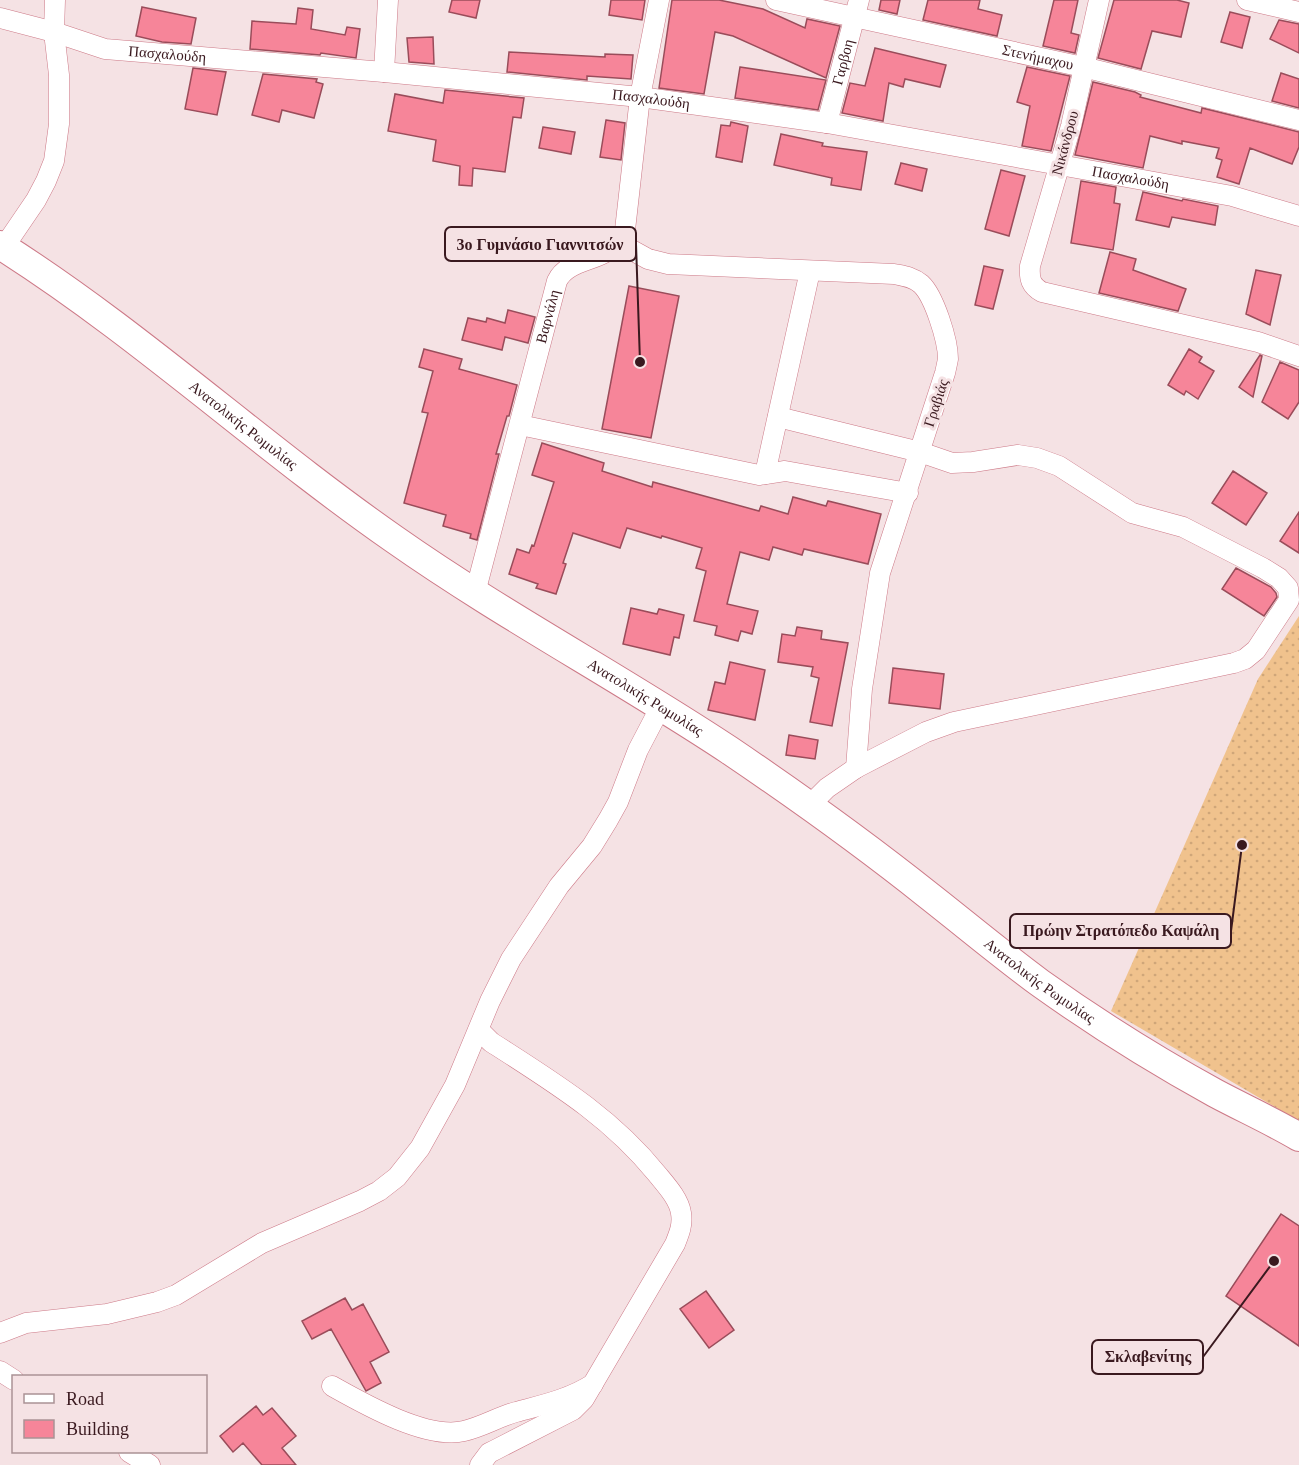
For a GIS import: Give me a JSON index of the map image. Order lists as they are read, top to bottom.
{
  "streets": {
    "street": [
      "Πασχαλούδη",
      "Στενήμαχου",
      "Γαρβοη",
      "Νικάνδρου",
      "Βαρνάλη",
      "Γραβιάς",
      "Ανατολικής Ρωμυλίας"
    ]
  },
  "crossings": [
    ["Πασχαλούδη", "Γαρβοη"],
    ["Πασχαλούδη", "Νικάνδρου"],
    ["Στενήμαχου", "Γαρβοη"],
    ["Στενήμαχου", "Νικάνδρου"],
    ["Βαρνάλη", "Γραβιάς"],
    ["Βαρνάλη", "Ανατολικής Ρωμυλίας"]
  ],
  "places": ["3ο Γυμνάσιο Γιαννιτσών", "Πρώην Στρατόπεδο Καψάλη", "Σκλαβενίτης"],
  "legend": ["Road", "Building"]
}
